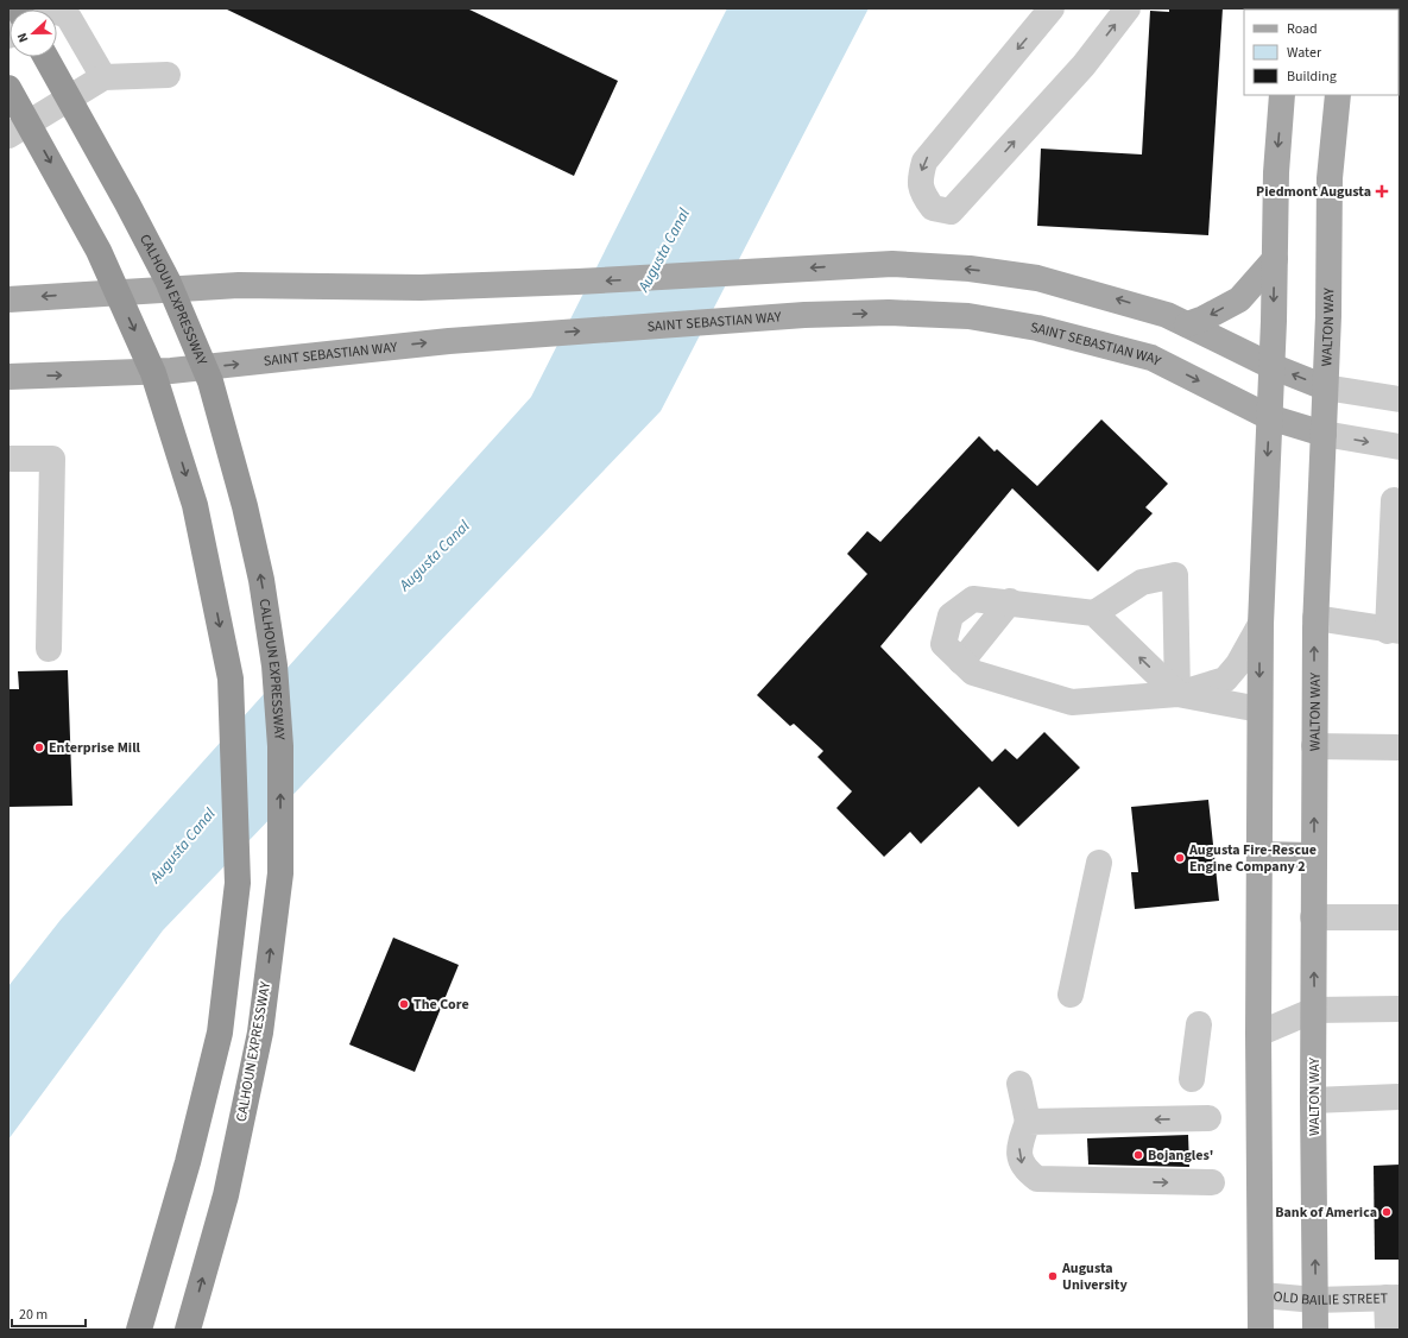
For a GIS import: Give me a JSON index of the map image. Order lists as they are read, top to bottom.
{
  "streets": {
    "highway": ["CALHOUN EXPRESSWAY"],
    "main road": ["SAINT SEBASTIAN WAY", "WALTON WAY"],
    "street": ["OLD BAILIE STREET"]
  },
  "crossings": [
    ["SAINT SEBASTIAN WAY", "WALTON WAY"],
    ["WALTON WAY", "OLD BAILIE STREET"]
  ],
  "water": ["Augusta Canal"],
  "places": {
    "health": ["Piedmont Augusta"],
    "other": [
      "Enterprise Mill",
      "Augusta Fire-Rescue Engine Company 2",
      "The Core",
      "Bojangles'",
      "Bank of America",
      "Augusta University"
    ]
  },
  "legend": ["Road", "Water", "Building"],
  "scale_bar": "20 m",
  "north": "left"
}
